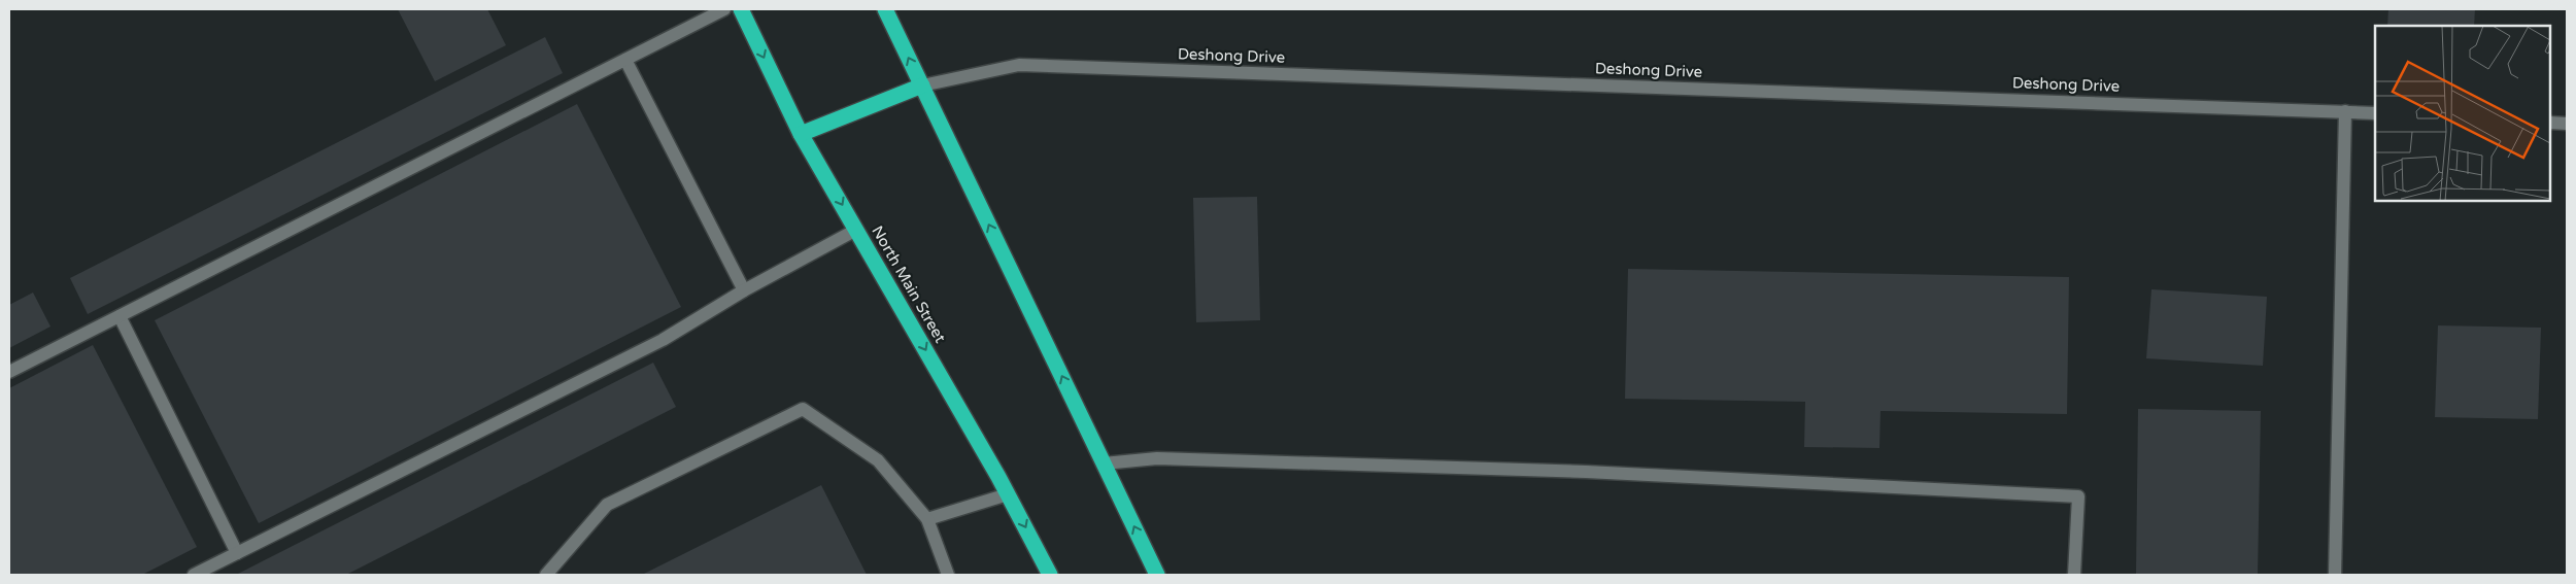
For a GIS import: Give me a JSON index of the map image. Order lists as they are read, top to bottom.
{
  "streets": {
    "highway": ["North Main Street"],
    "street": ["Deshong Drive"]
  }
}
